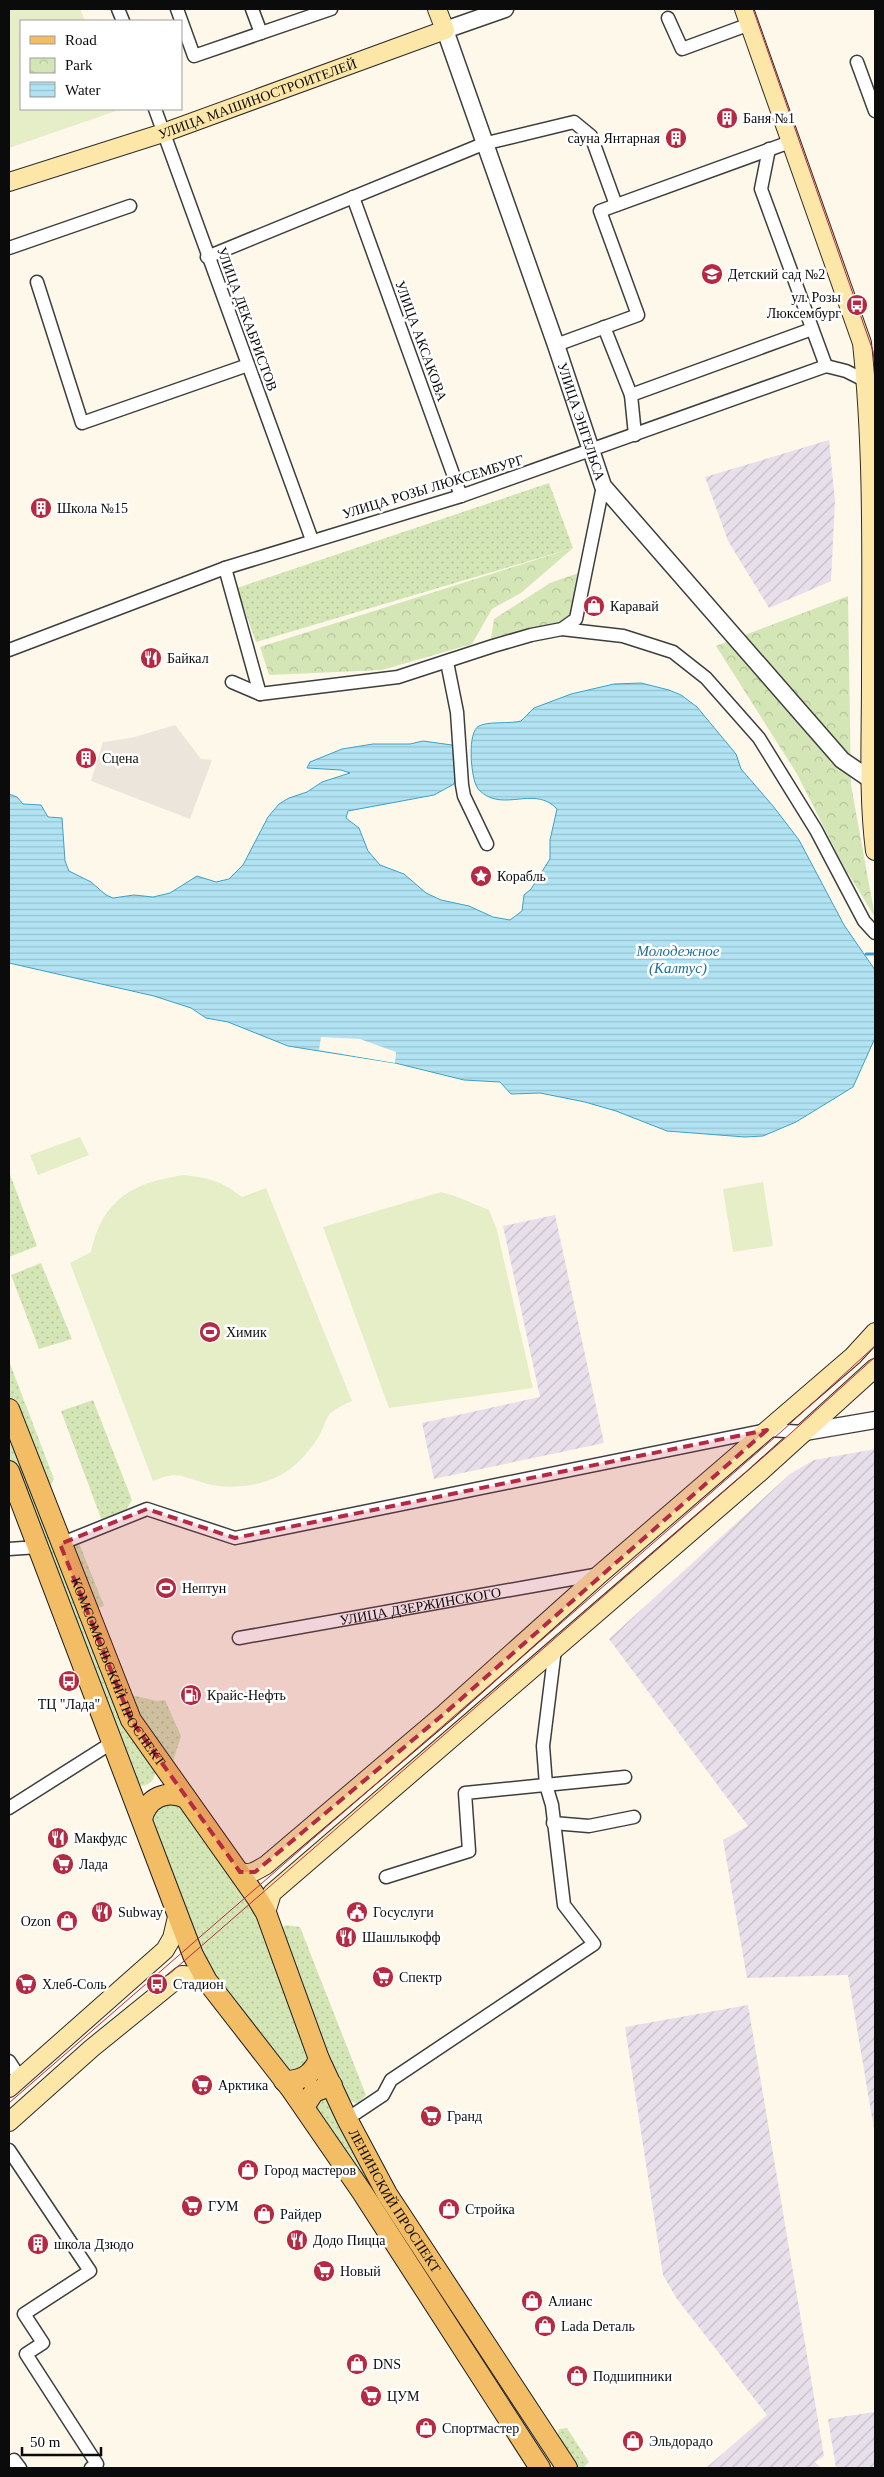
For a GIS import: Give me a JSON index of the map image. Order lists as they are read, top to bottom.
{
  "streets": {
    "main road": [
      "УЛИЦА МАШИНОСТРОИТЕЛЕЙ",
      "УЛИЦА ЭНГЕЛЬСА",
      "КОМСОМОЛЬСКИЙ ПРОСПЕКТ",
      "ЛЕНИНСКИЙ ПРОСПЕКТ"
    ],
    "street": [
      "УЛИЦА ДЕКАБРИСТОВ",
      "УЛИЦА АКСАКОВА",
      "УЛИЦА РОЗЫ ЛЮКСЕМБУРГ",
      "УЛИЦА ДЗЕРЖИНСКОГО"
    ]
  },
  "crossings": [
    ["УЛИЦА МАШИНОСТРОИТЕЛЕЙ", "УЛИЦА ДЕКАБРИСТОВ"],
    ["УЛИЦА МАШИНОСТРОИТЕЛЕЙ", "УЛИЦА ЭНГЕЛЬСА"],
    ["УЛИЦА ДЕКАБРИСТОВ", "УЛИЦА РОЗЫ ЛЮКСЕМБУРГ"],
    ["УЛИЦА АКСАКОВА", "УЛИЦА РОЗЫ ЛЮКСЕМБУРГ"],
    ["УЛИЦА ЭНГЕЛЬСА", "УЛИЦА РОЗЫ ЛЮКСЕМБУРГ"],
    ["КОМСОМОЛЬСКИЙ ПРОСПЕКТ", "ЛЕНИНСКИЙ ПРОСПЕКТ"]
  ],
  "water": ["Молодежное (Калтус)"],
  "places": {
    "building": [
      "Баня №1",
      "сауна Янтарная",
      "Школа №15",
      "Сцена",
      "школа Дзюдо"
    ],
    "school or university": ["Детский сад №2"],
    "bus stop": ["ул. Розы Люксембург", "ТЦ \"Лада\"", "Стадион"],
    "shop": [
      "Каравай",
      "Ozon",
      "Город мастеров",
      "Стройка",
      "Райдер",
      "Алианс",
      "Lada Dеталь",
      "DNS",
      "Подшипники",
      "Спортмастер",
      "Эльдорадо"
    ],
    "restaurant": [
      "Байкал",
      "Макфудс",
      "Subway",
      "Шашлыкофф",
      "Додо Пицца"
    ],
    "place": ["Корабль"],
    "sports": ["Химик", "Нептун"],
    "fuel station": ["Крайс-Нефть"],
    "supermarket": [
      "Лада",
      "Спектр",
      "Хлеб-Соль",
      "Арктика",
      "Гранд",
      "ГУМ",
      "Новый",
      "ЦУМ"
    ],
    "public building": ["Госуслуги"]
  },
  "legend": ["Road", "Park", "Water"],
  "scale_bar": "50 m"
}
